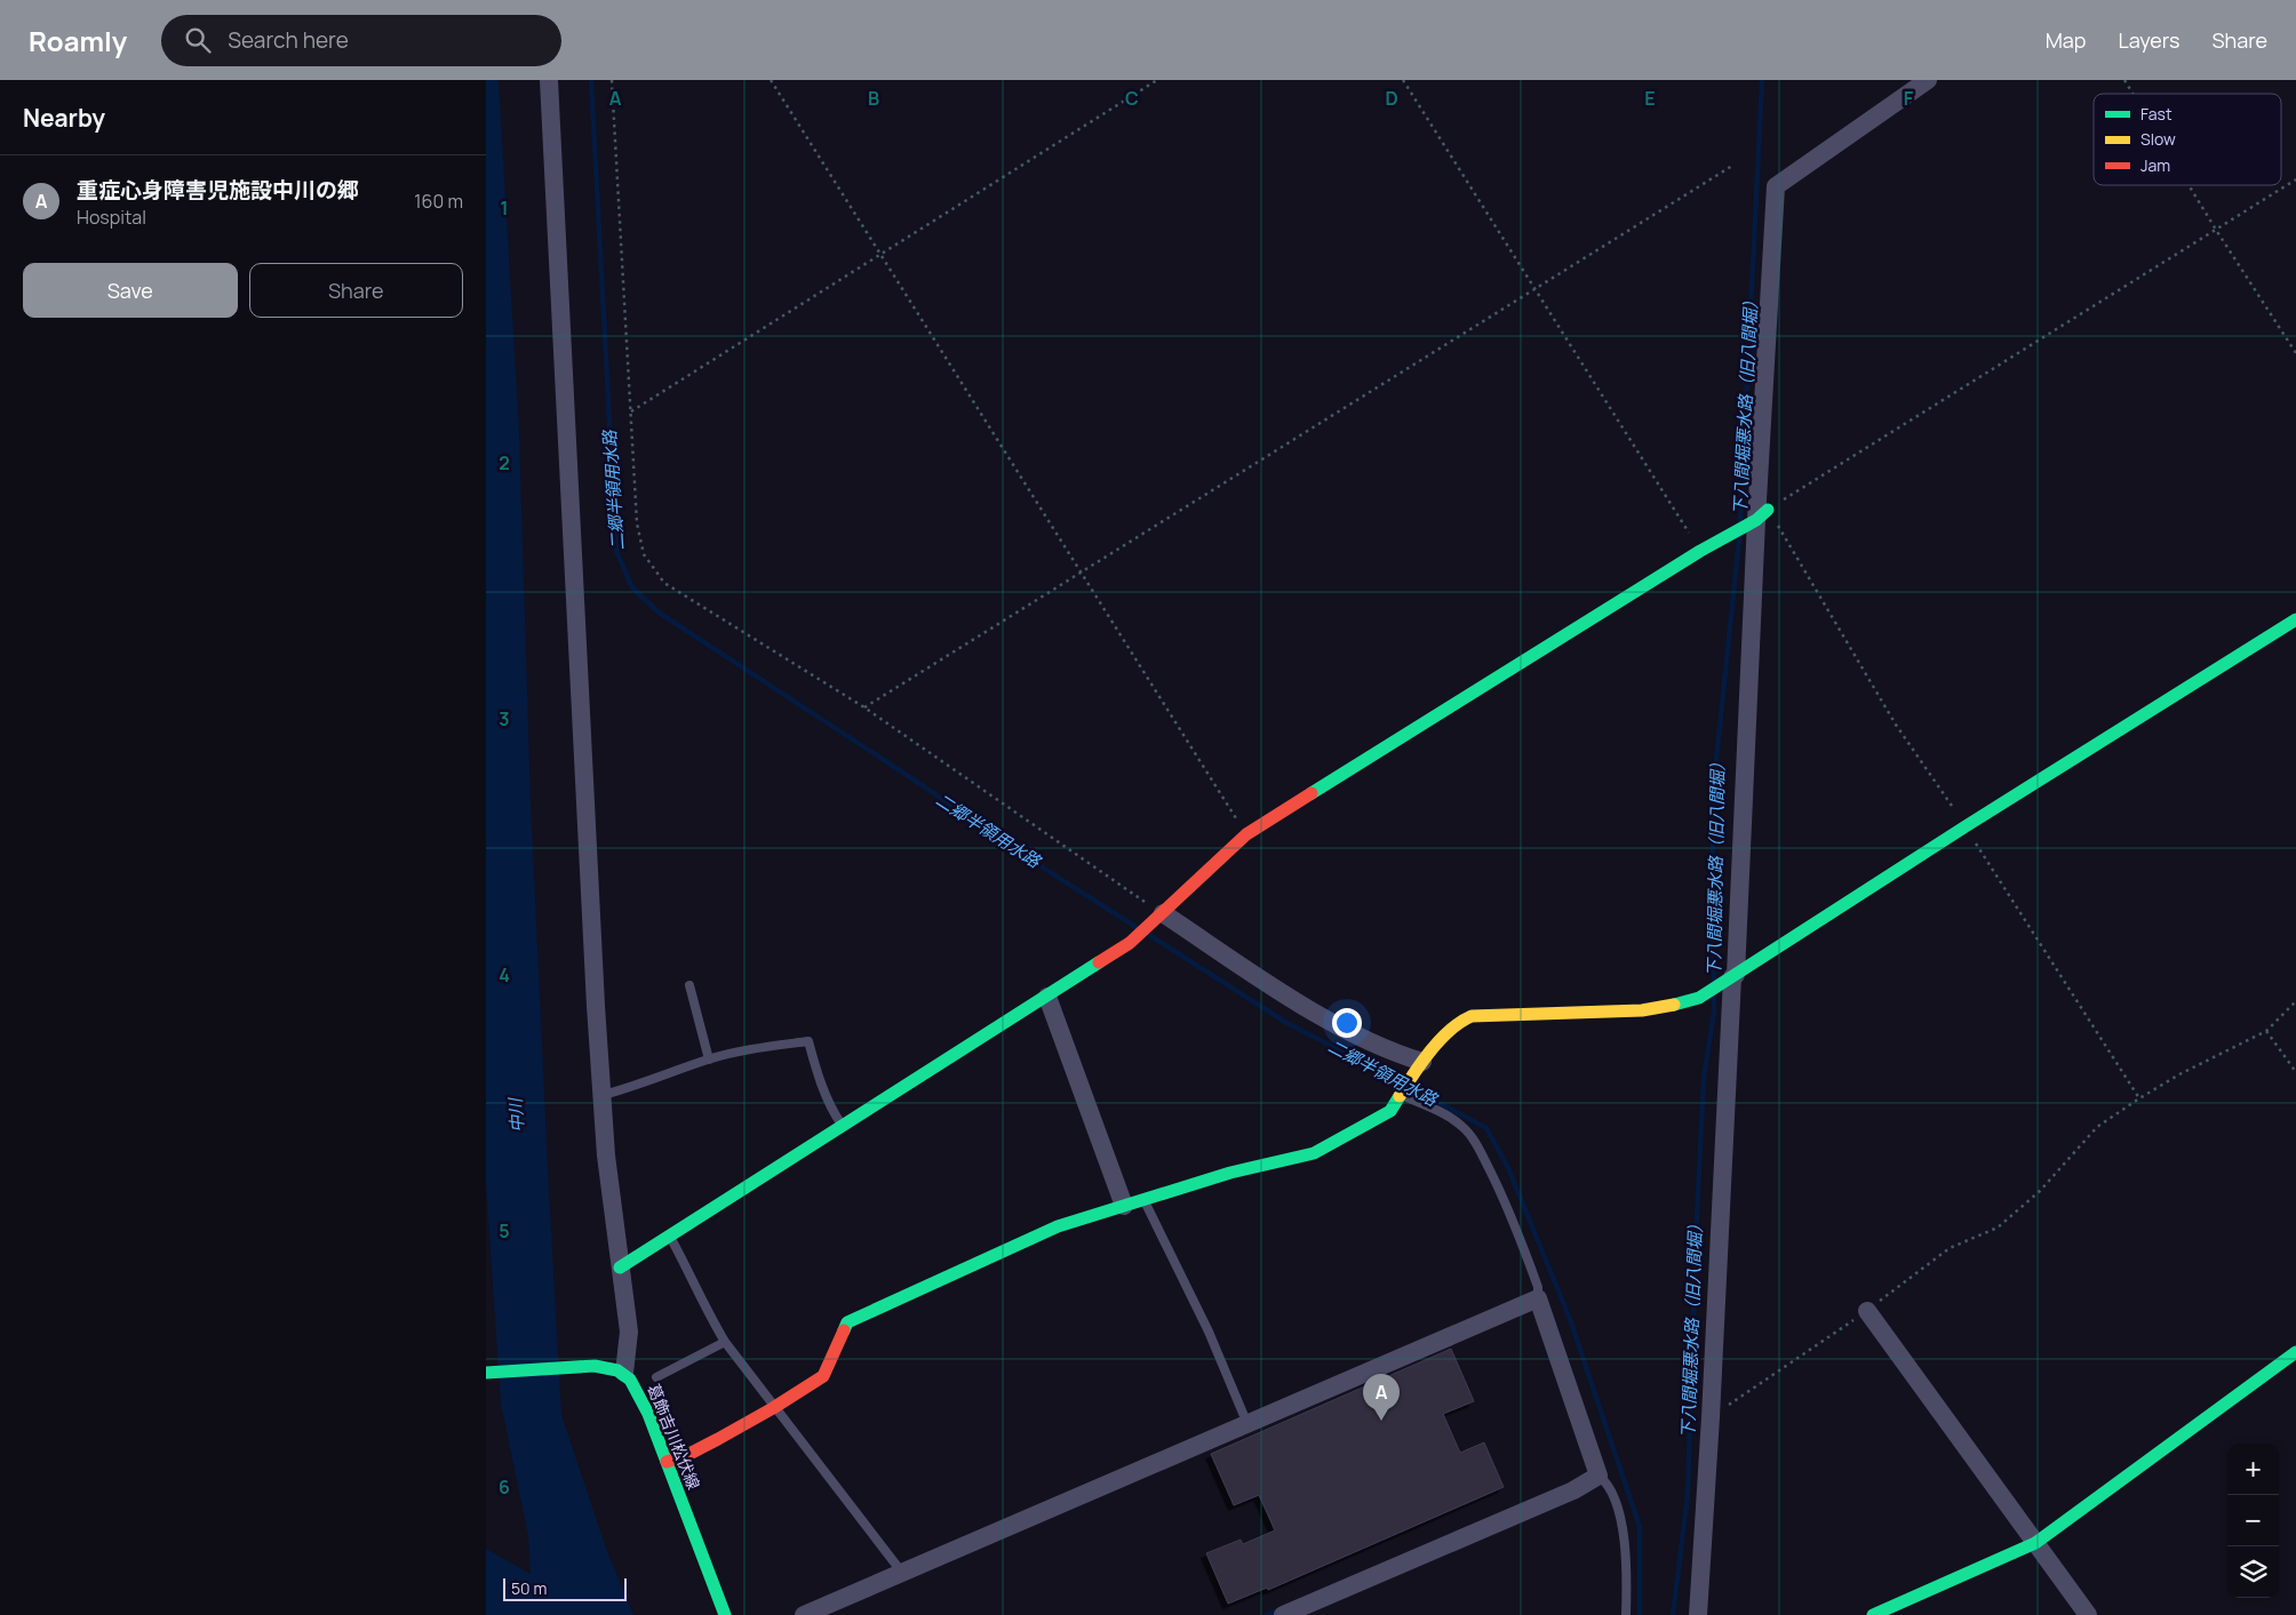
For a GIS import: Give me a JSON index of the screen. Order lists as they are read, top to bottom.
{
  "streets": {
    "street": ["葛飾吉川松伏線"]
  },
  "water": ["下八間堀悪水路（旧八間堀）", "二郷半領用水路", "中川"],
  "legend": ["Fast", "Slow", "Jam"],
  "scale_bar": "50 m",
  "page": {
    "header": "Roamly",
    "search": "Search here",
    "nav": ["Map", "Layers", "Share"],
    "heading": "Nearby",
    "list": [
      {
        "mark": "A",
        "name": "重症心身障害児施設中川の郷",
        "note": "Hospital",
        "value": "160 m"
      }
    ],
    "buttons": ["Save", "Share"],
    "pins": "A",
    "map_buttons": ["+", "−"],
    "scale": "50 m"
  },
  "grid": {
    "columns": [
      "A",
      "B",
      "C",
      "D",
      "E",
      "F"
    ],
    "rows": [
      "1",
      "2",
      "3",
      "4",
      "5",
      "6"
    ]
  }
}
